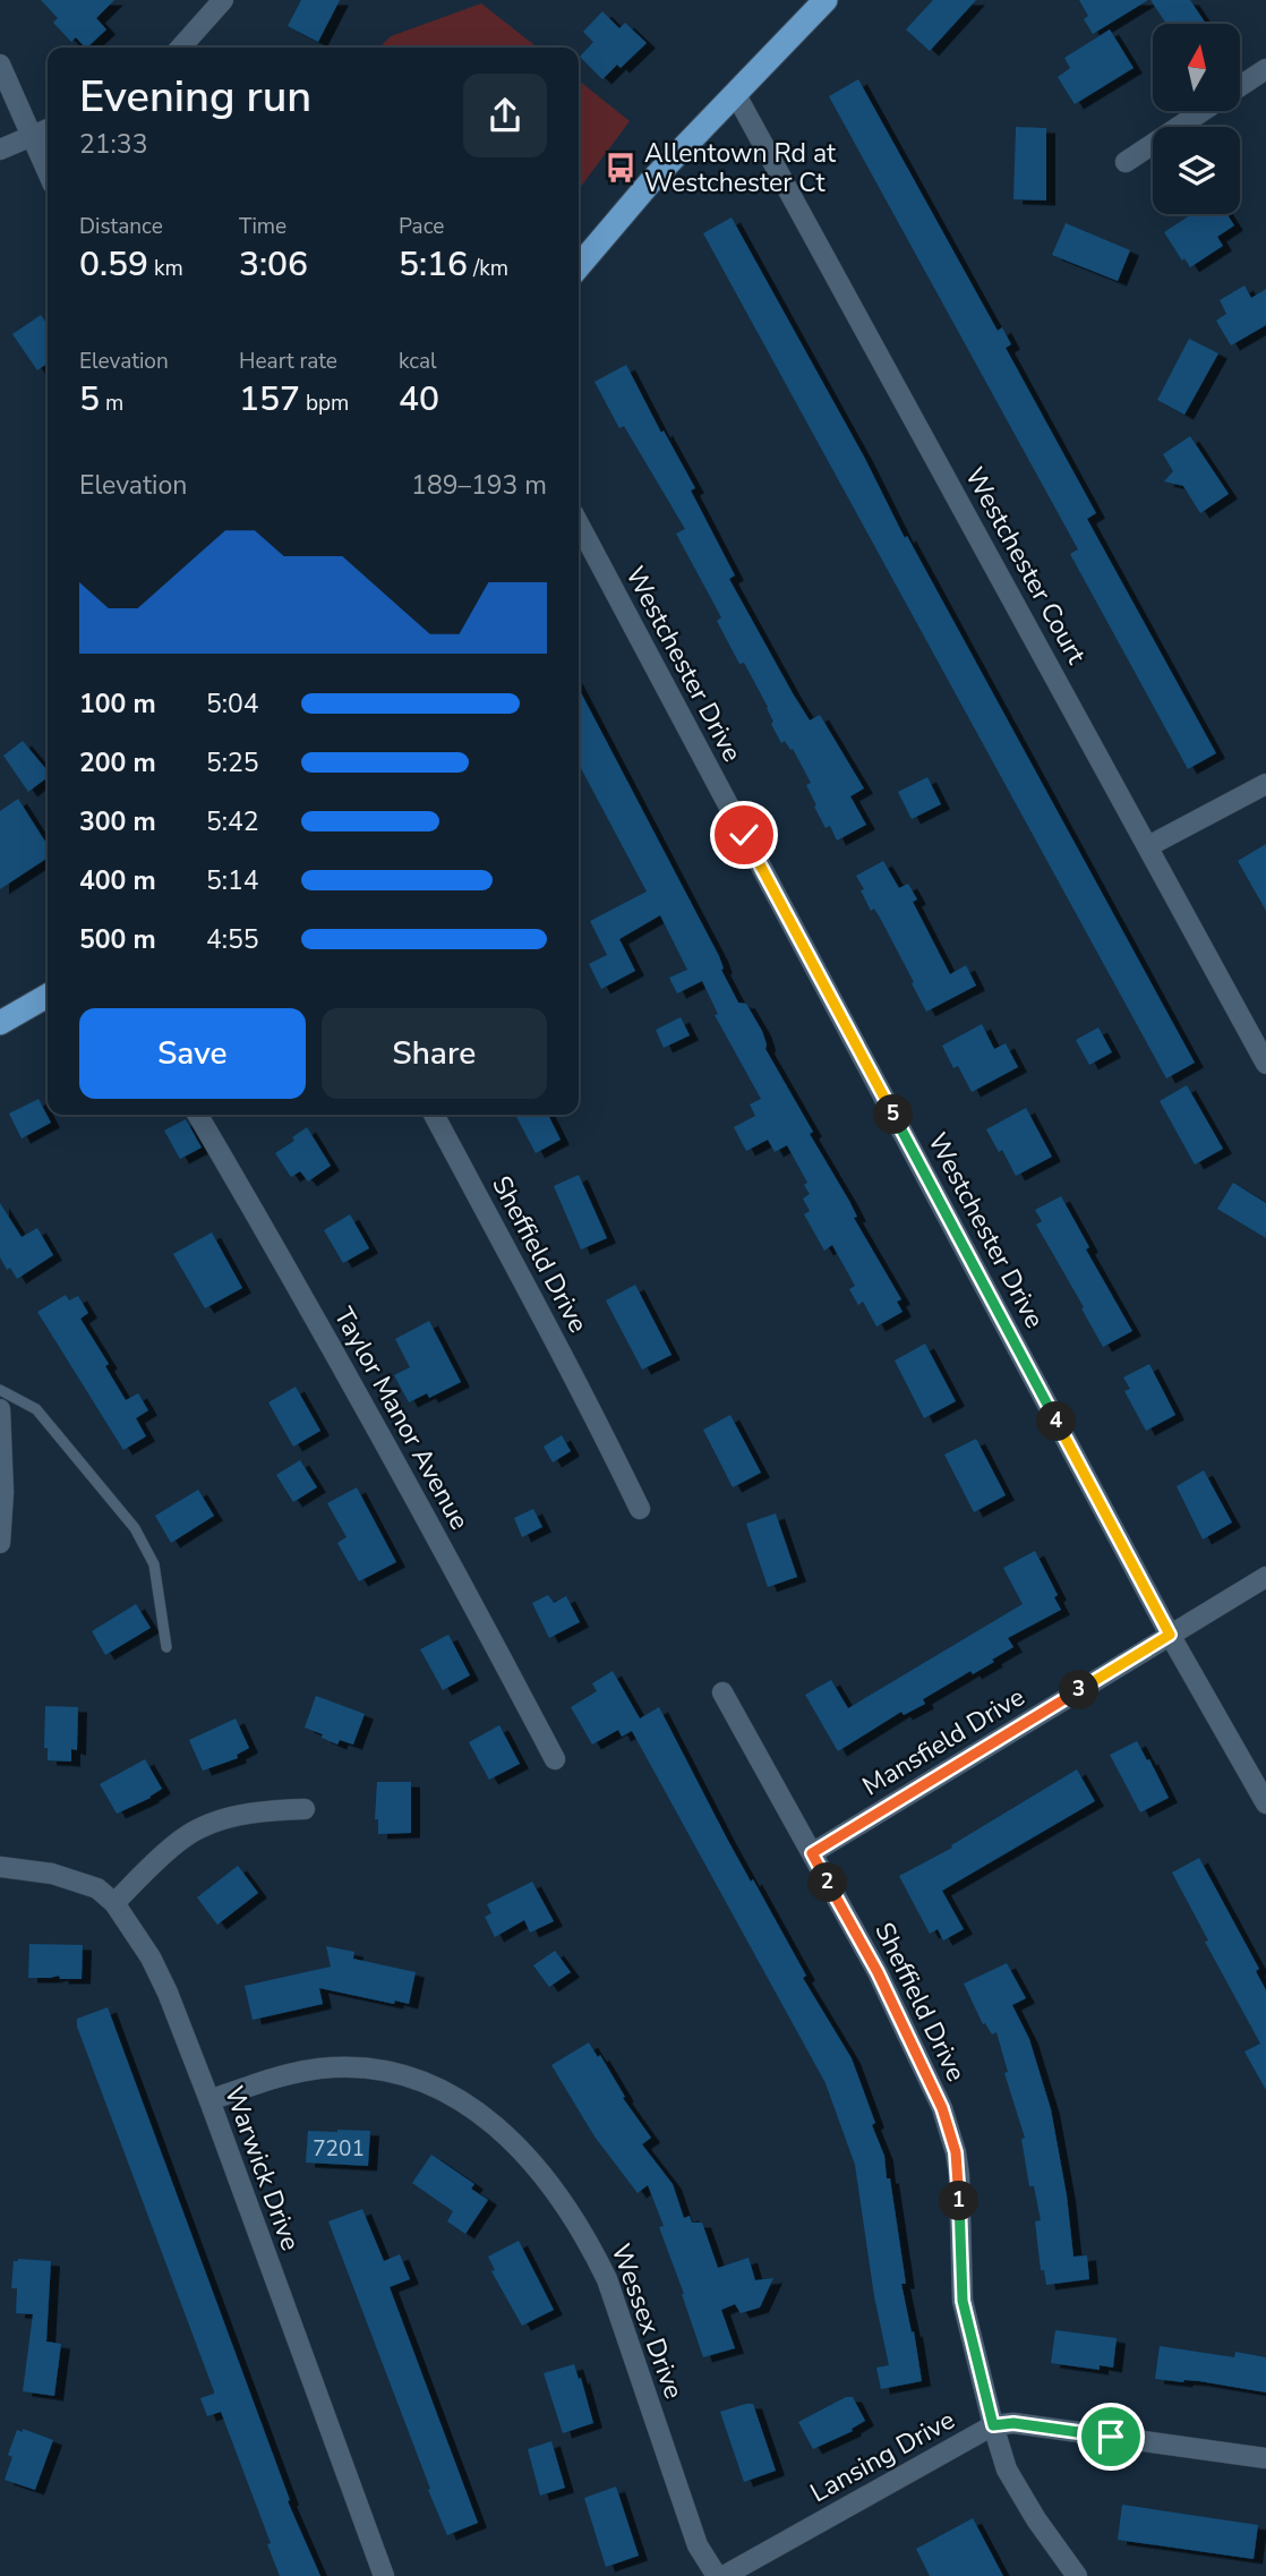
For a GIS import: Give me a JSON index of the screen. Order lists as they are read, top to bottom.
{
  "streets": {
    "street": [
      "Westchester Court",
      "Westchester Drive",
      "Sheffield Drive",
      "Taylor Manor Avenue",
      "Mansfield Drive",
      "Warwick Drive",
      "Wessex Drive",
      "Lansing Drive"
    ]
  },
  "crossings": [
    ["Westchester Drive", "Mansfield Drive"],
    ["Sheffield Drive", "Mansfield Drive"],
    ["Sheffield Drive", "Lansing Drive"],
    ["Warwick Drive", "Wessex Drive"]
  ],
  "places": {
    "bus stop": ["Allentown Rd at Westchester Ct"]
  },
  "house_numbers": ["7201"],
  "north": "top",
  "page": {
    "heading": ["Evening run", "21:33"],
    "stats": [
      ["Distance", "0.59 km"],
      ["Time", "3:06"],
      ["Pace", "5:16 /km"],
      ["Elevation", "5 m"],
      ["Heart rate", "157 bpm"],
      ["kcal", "40"]
    ],
    "chart": ["Elevation", "189–193 m"],
    "list": [
      {
        "name": "100 m",
        "note": "5:04"
      },
      {
        "name": "200 m",
        "note": "5:25"
      },
      {
        "name": "300 m",
        "note": "5:42"
      },
      {
        "name": "400 m",
        "note": "5:14"
      },
      {
        "name": "500 m",
        "note": "4:55"
      }
    ],
    "buttons": ["Save", "Share"],
    "pins": [
      "5",
      "4",
      "3",
      "2",
      "1"
    ]
  }
}
